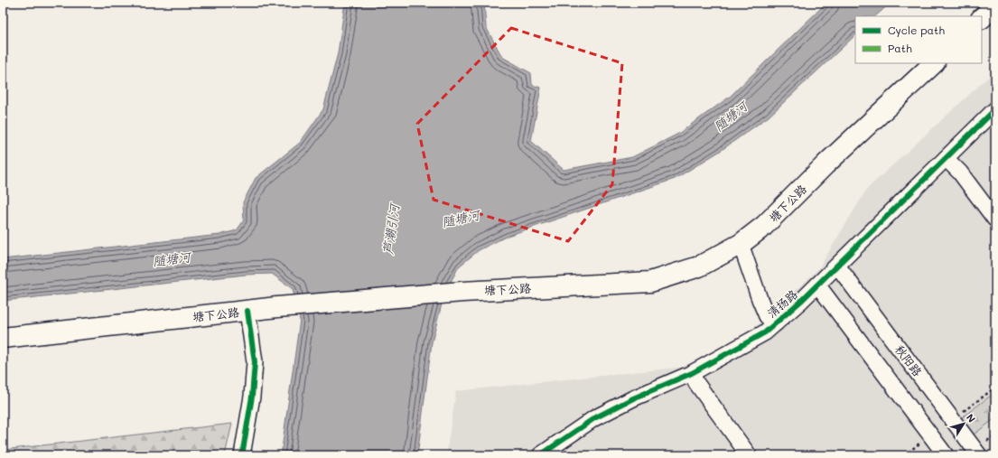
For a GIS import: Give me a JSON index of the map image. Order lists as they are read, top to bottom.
{
  "streets": {
    "main road": ["塘下公路"],
    "street": ["清扬路", "秋阳路"]
  },
  "crossings": [
    ["清扬路", "秋阳路"]
  ],
  "water": ["随塘河", "芦潮引河"],
  "legend": ["Cycle path", "Path"],
  "north": "top right"
}
